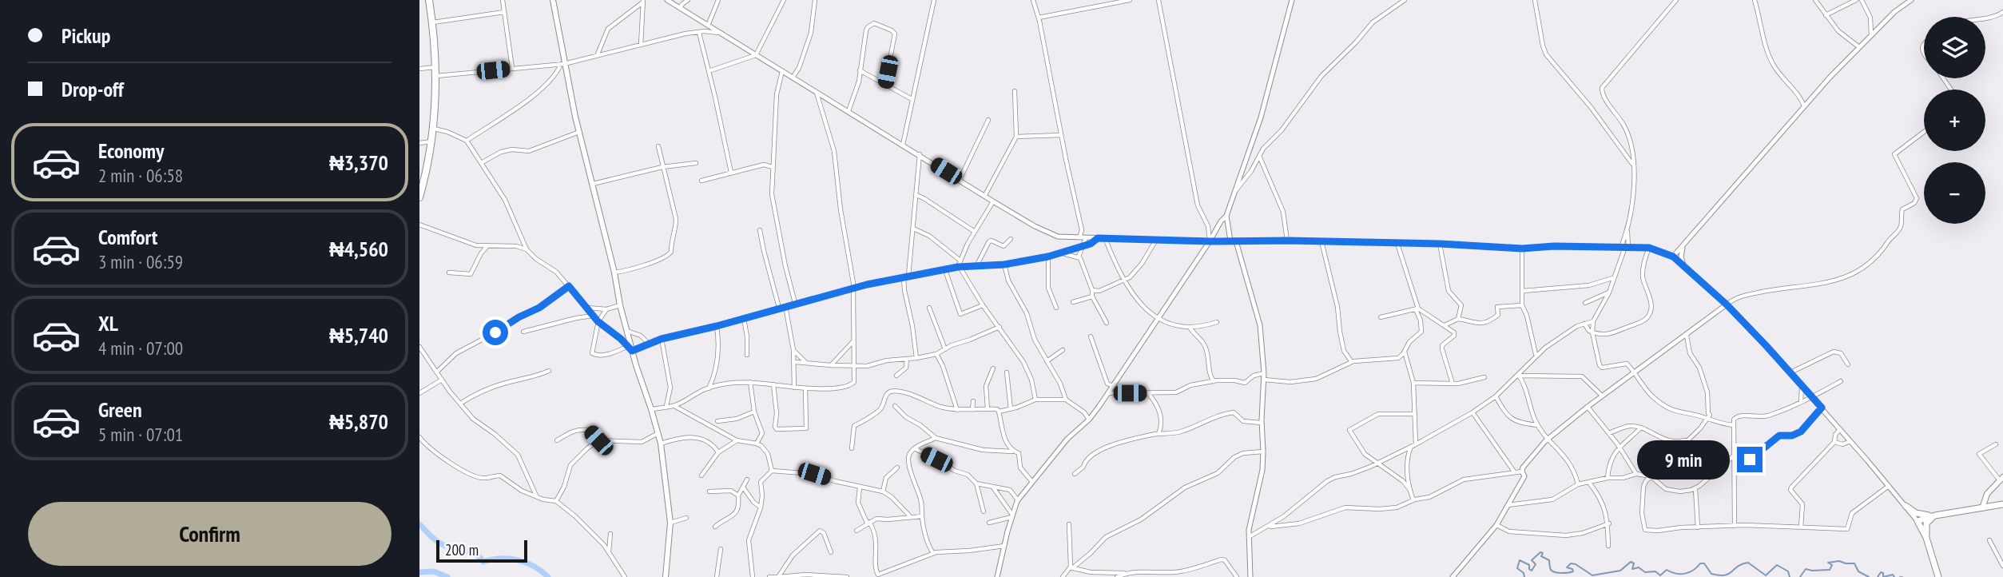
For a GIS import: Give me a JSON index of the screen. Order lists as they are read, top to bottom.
{
  "scale_bar": "200 m",
  "page": {
    "banner": ["Pickup", "Drop-off"],
    "map_buttons": ["+", "−"],
    "list": [
      {
        "name": "Economy",
        "note": "2 min · 06:58",
        "value": "₦3,370"
      },
      {
        "name": "Comfort",
        "note": "3 min · 06:59",
        "value": "₦4,560"
      },
      {
        "name": "XL",
        "note": "4 min · 07:00",
        "value": "₦5,740"
      },
      {
        "name": "Green",
        "note": "5 min · 07:01",
        "value": "₦5,870"
      }
    ],
    "bubble": "9 min",
    "buttons": "Confirm",
    "scale": "200 m"
  }
}
